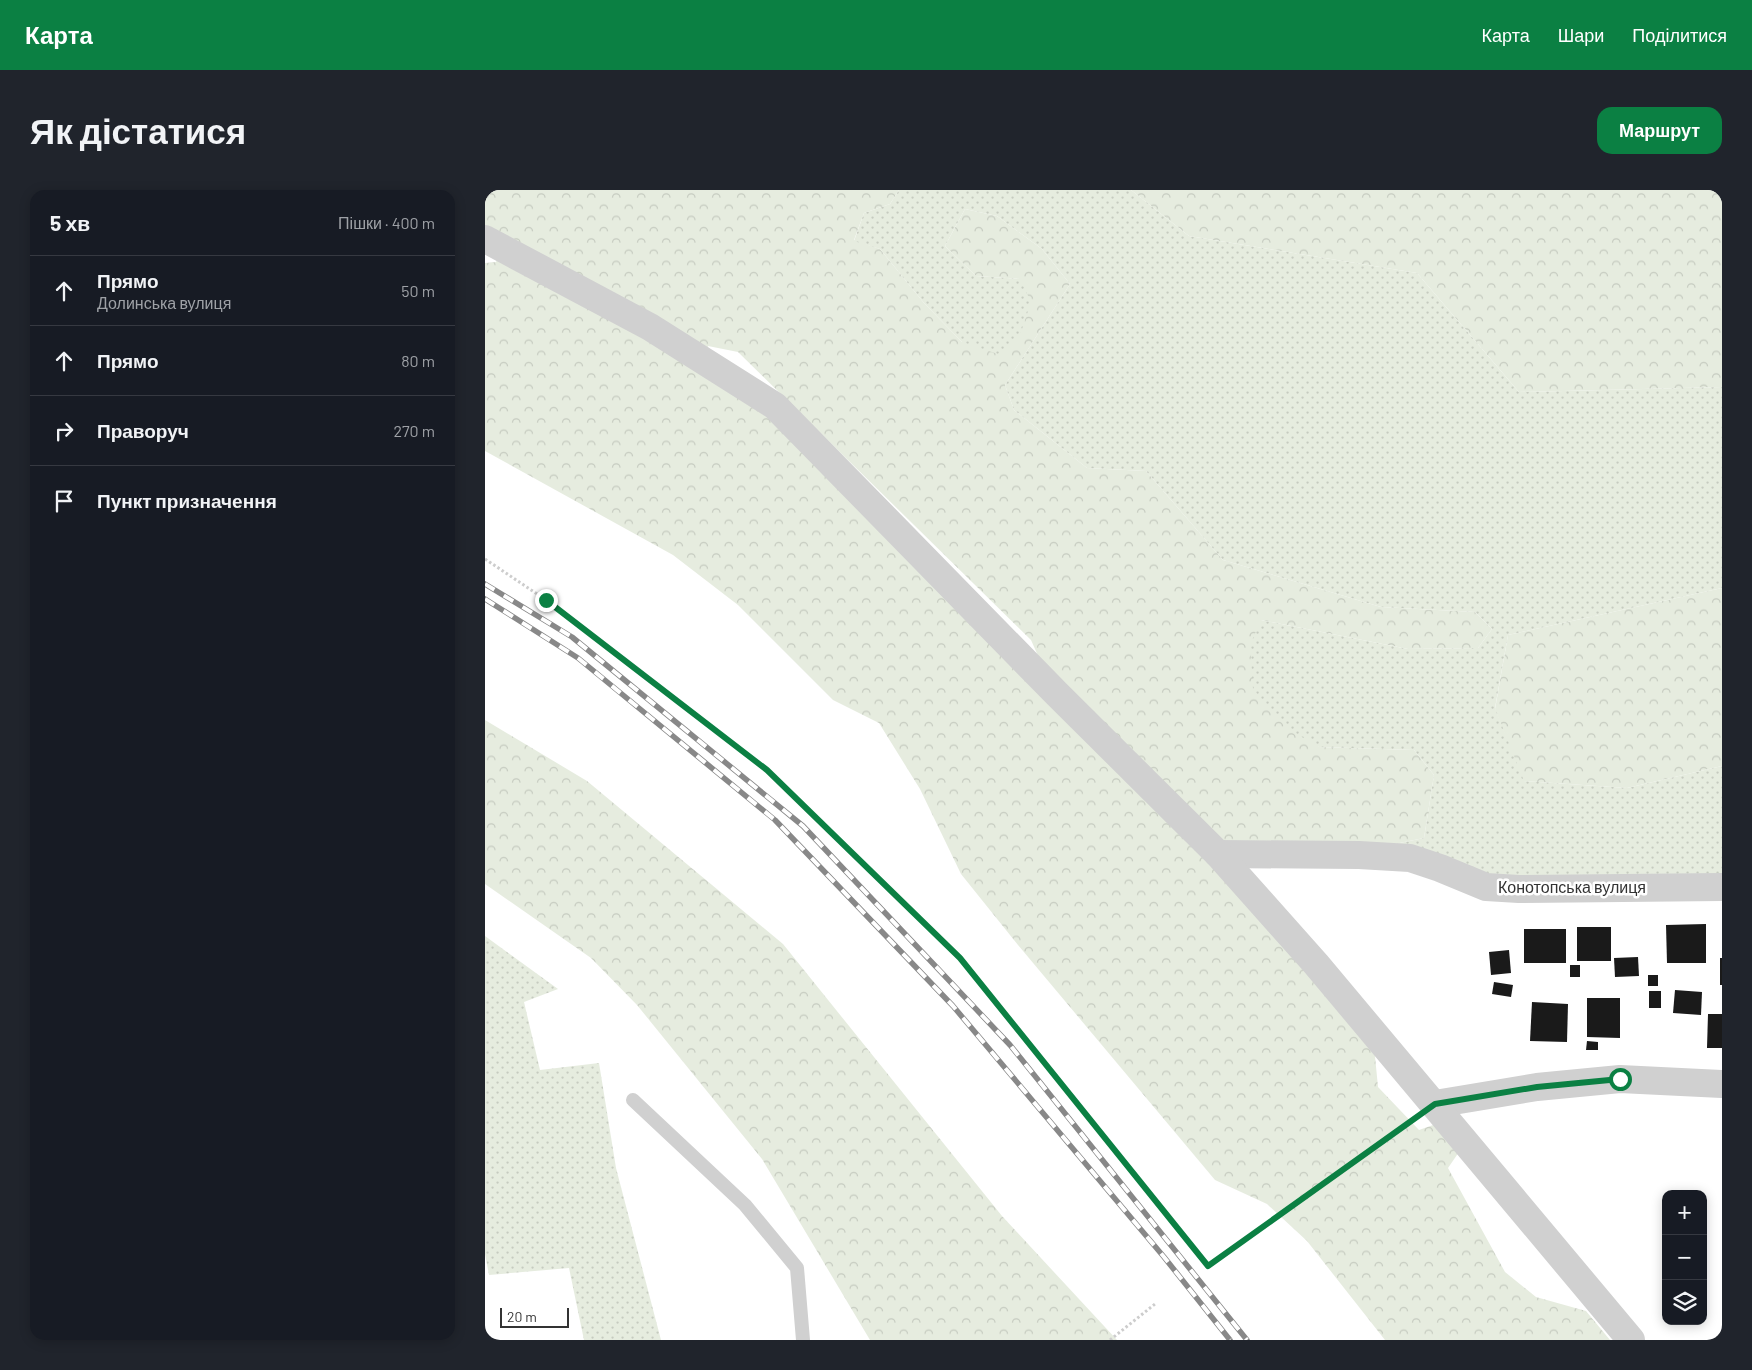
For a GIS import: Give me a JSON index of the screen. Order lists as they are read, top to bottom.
{
  "streets": {
    "street": ["Конотопська вулиця"]
  },
  "scale_bar": "20 m",
  "page": {
    "header": "Карта",
    "nav": ["Карта", "Шари", "Поділитися"],
    "buttons": "Маршрут",
    "title": "Як дістатися",
    "heading": ["5 хв", "Пішки · 400 m"],
    "list": [
      ["Прямо", "Долинська вулиця", "50 m"],
      ["Прямо", "80 m"],
      ["Праворуч", "270 m"],
      "Пункт призначення"
    ],
    "map_buttons": ["+", "−"],
    "scale": "20 m"
  }
}
